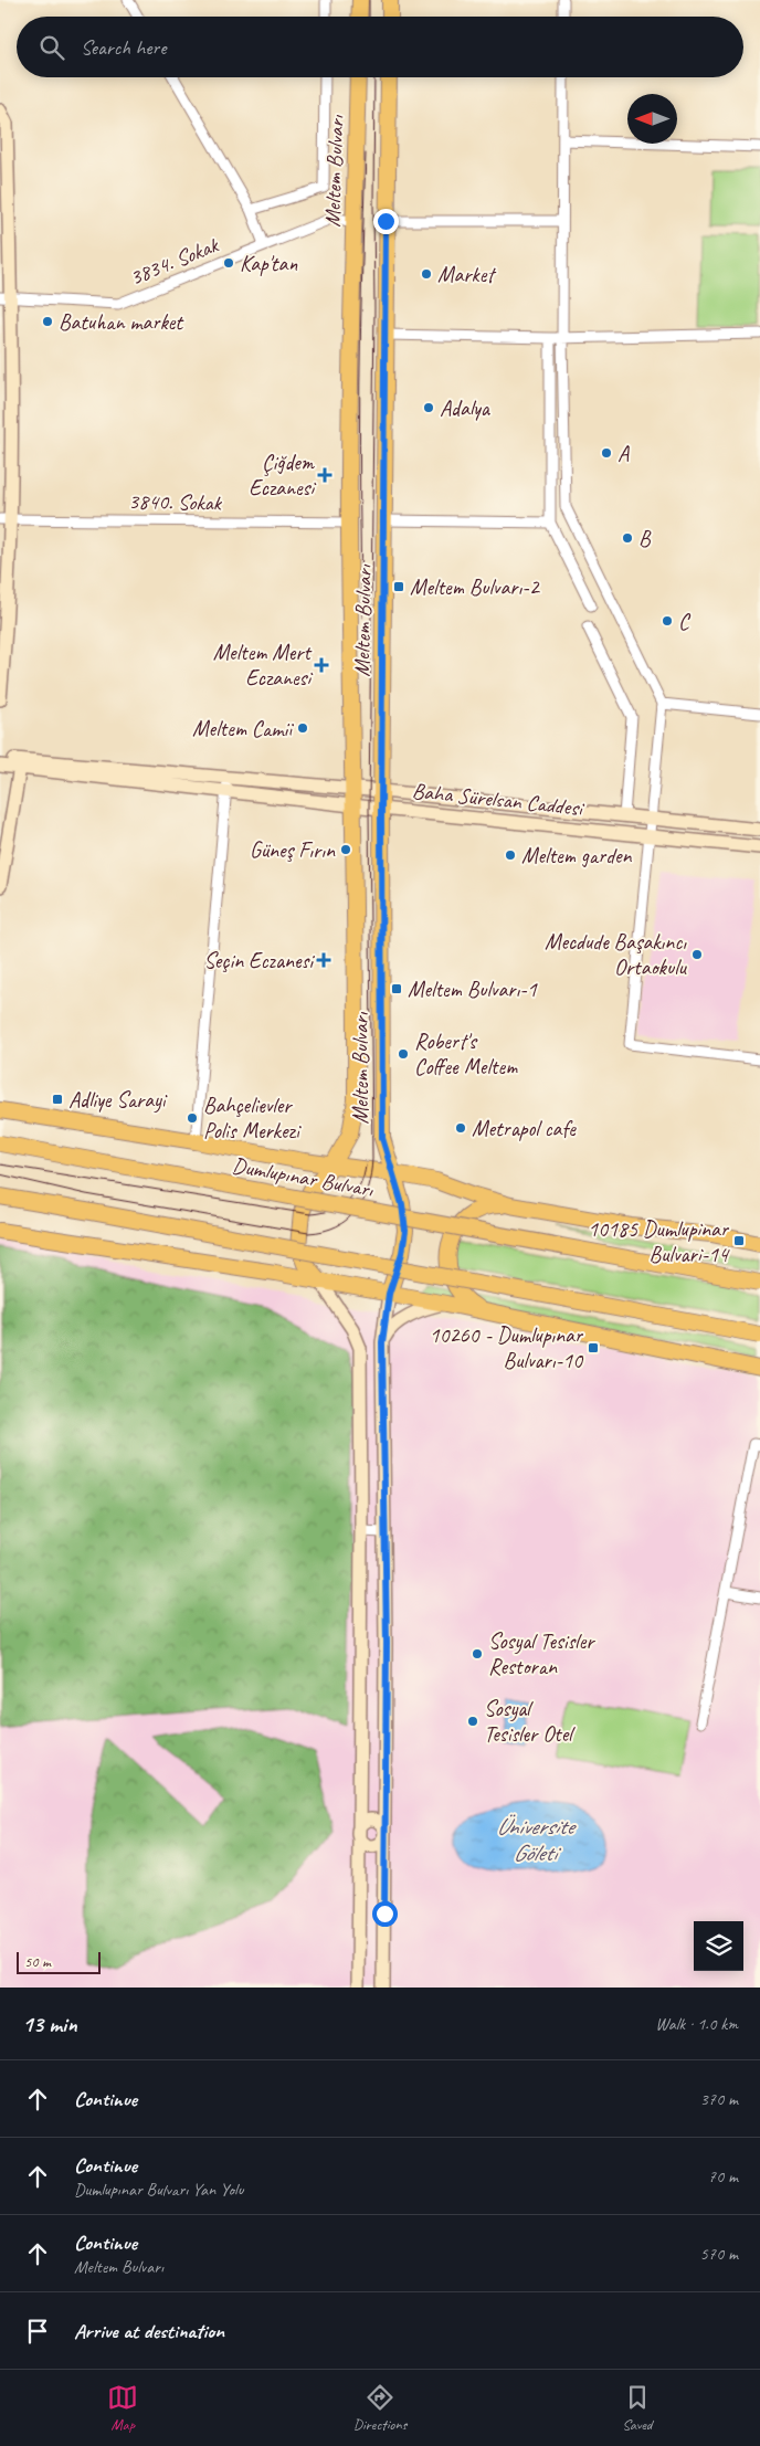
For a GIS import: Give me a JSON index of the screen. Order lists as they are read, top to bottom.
{
  "streets": {
    "main road": ["Meltem Bulvarı", "Dumlupınar Bulvarı"],
    "street": ["3834. Sokak", "3840. Sokak", "Baha Sürelsan Caddesi"]
  },
  "crossings": [
    ["Meltem Bulvarı", "3834. Sokak"],
    ["Meltem Bulvarı", "3840. Sokak"],
    ["Meltem Bulvarı", "Baha Sürelsan Caddesi"]
  ],
  "water": ["Üniversite Göleti"],
  "places": {
    "other": [
      "Kap'tan",
      "Market",
      "Batuhan market",
      "Adalya",
      "A",
      "B",
      "C",
      "Meltem Camii",
      "Güneş Fırın",
      "Meltem garden",
      "Mecdude Başakıncı Ortaokulu",
      "Robert's Coffee Meltem",
      "Bahçelievler Polis Merkezi",
      "Metrapol cafe",
      "Sosyal Tesisler Restoran",
      "Sosyal Tesisler Otel"
    ],
    "health": ["Çiğdem Eczanesi", "Meltem Mert Eczanesi", "Seçin Eczanesi"],
    "transit": [
      "Meltem Bulvarı-2",
      "Meltem Bulvarı-1",
      "Adliye Sarayi",
      "10185 Dumlupinar Bulvari-14",
      "10260 - Dumlupınar Bulvarı-10"
    ]
  },
  "scale_bar": "50 m",
  "north": "left",
  "page": {
    "search": "Search here",
    "scale": "50 m",
    "heading": ["13 min", "Walk · 1.0 km"],
    "list": [
      ["Continue", "370 m"],
      ["Continue", "Dumlupınar Bulvarı Yan Yolu", "70 m"],
      ["Continue", "Meltem Bulvarı", "570 m"],
      "Arrive at destination"
    ],
    "nav": ["Map", "Directions", "Saved"]
  }
}
